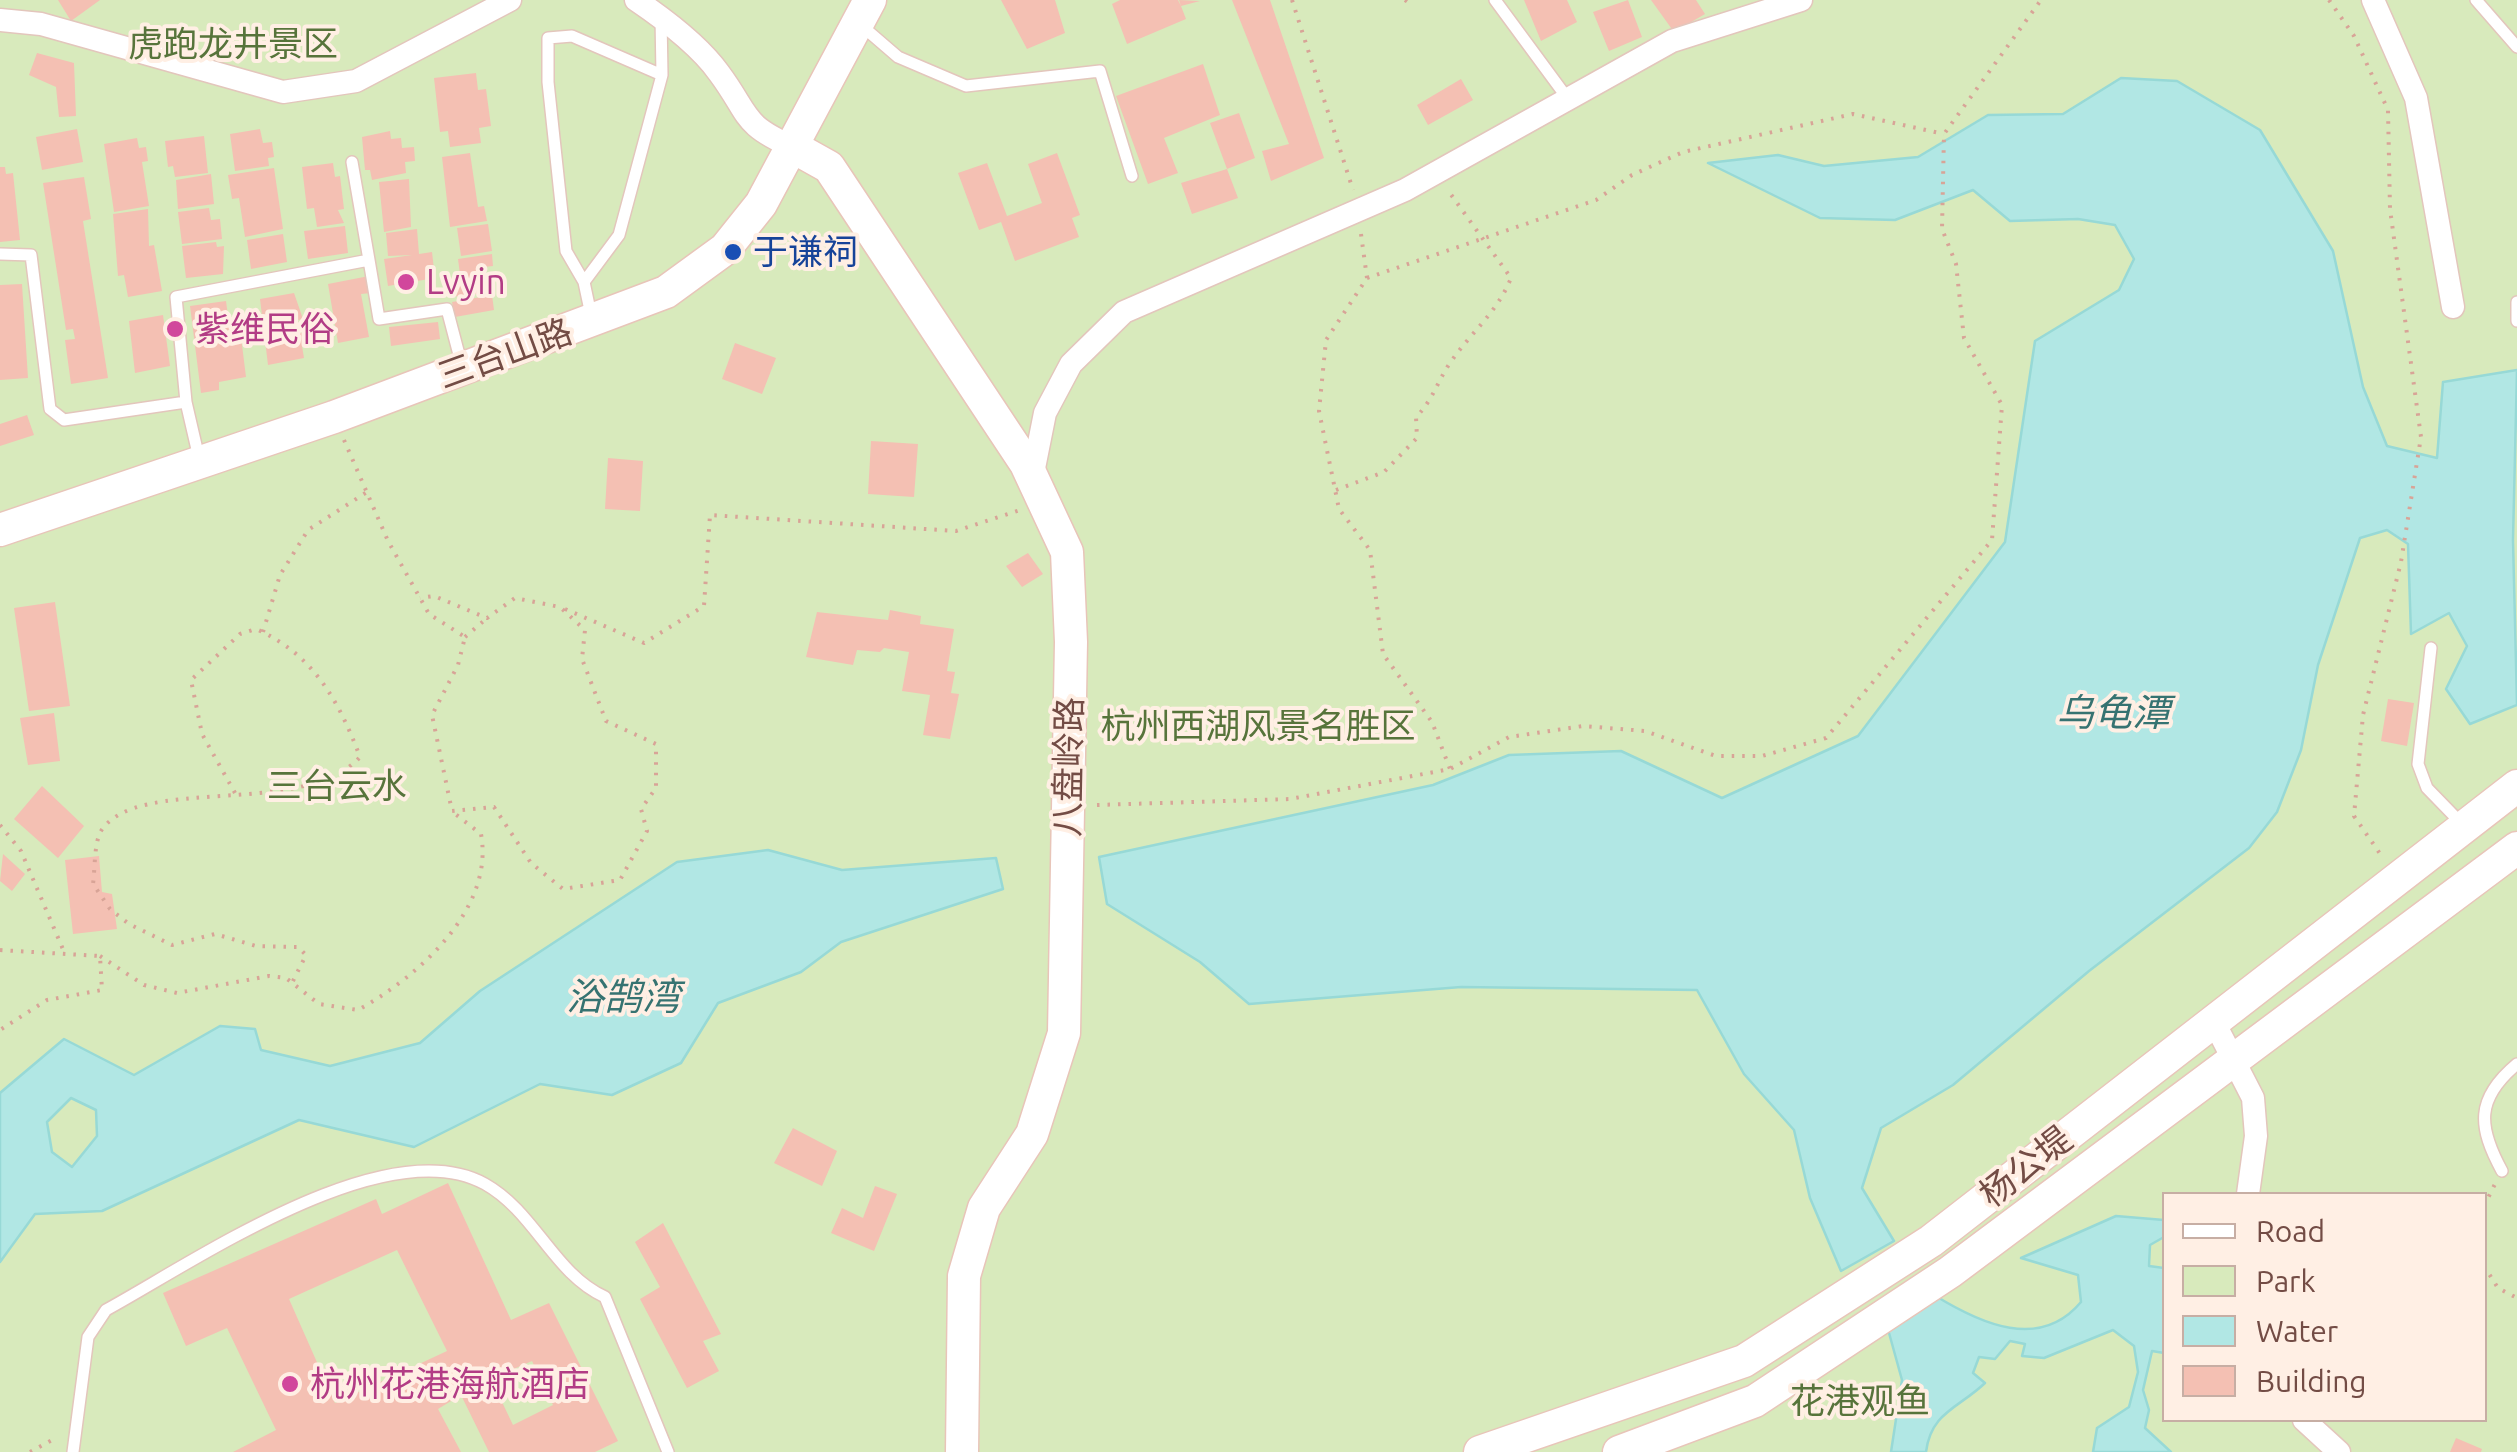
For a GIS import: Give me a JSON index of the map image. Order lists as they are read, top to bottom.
{
  "streets": {
    "street": ["三台山路", "八盘岭路", "杨公堤"]
  },
  "crossings": [
    ["三台山路", "八盘岭路"]
  ],
  "water": ["乌龟潭", "浴鹄湾"],
  "parks": [
    "虎跑龙井景区",
    "杭州西湖风景名胜区",
    "三台云水",
    "花港观鱼"
  ],
  "places": [
    "于谦祠",
    "Lvyin",
    "紫维民俗",
    "杭州花港海航酒店"
  ],
  "legend": [
    "Road",
    "Park",
    "Water",
    "Building"
  ]
}
